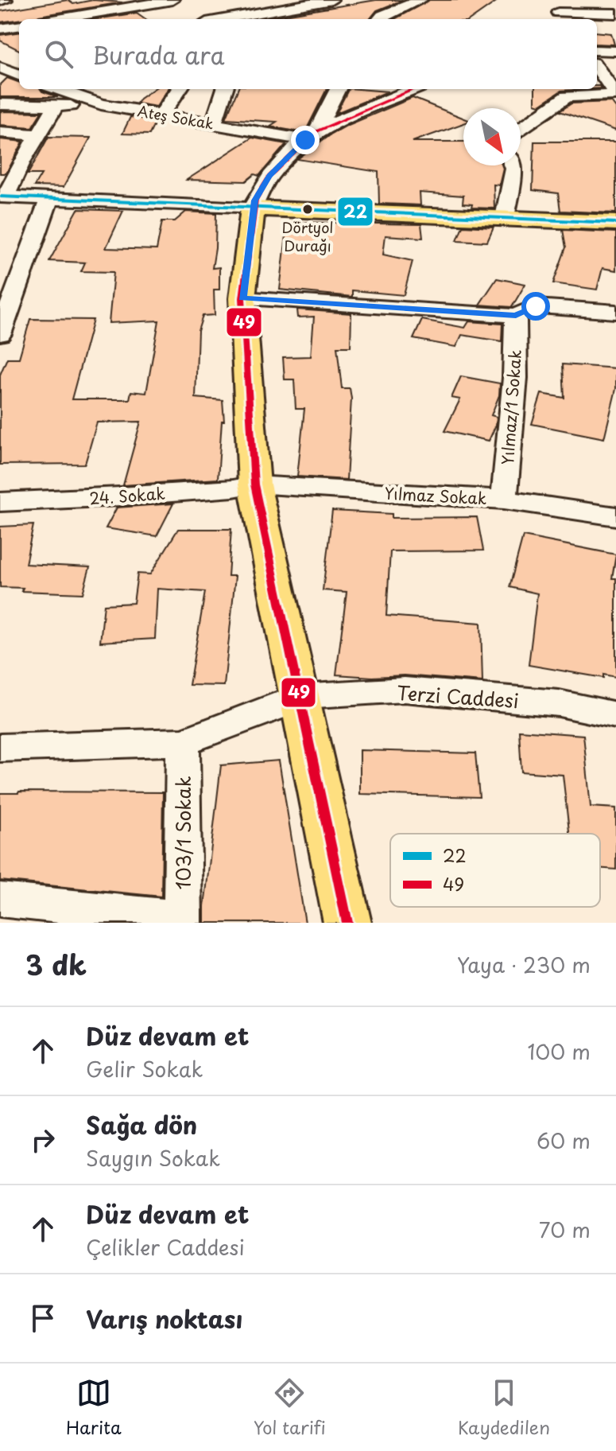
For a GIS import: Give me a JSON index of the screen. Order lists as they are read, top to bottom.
{
  "streets": {
    "street": [
      "Ateş Sokak",
      "Yılmaz/1 Sokak",
      "24. Sokak",
      "Yılmaz Sokak",
      "Terzi Caddesi",
      "103/1 Sokak"
    ]
  },
  "crossings": [
    ["Yılmaz/1 Sokak", "Yılmaz Sokak"],
    ["24. Sokak", "Yılmaz Sokak"]
  ],
  "places": ["Dörtyol Durağı"],
  "lines": ["transit line 49", "transit line 22"],
  "legend": ["22", "49"],
  "north": "bottom right",
  "page": {
    "search": "Burada ara",
    "heading": ["3 dk", "Yaya · 230 m"],
    "list": [
      ["Düz devam et", "Gelir Sokak", "100 m"],
      ["Sağa dön", "Saygın Sokak", "60 m"],
      ["Düz devam et", "Çelikler Caddesi", "70 m"],
      "Varış noktası"
    ],
    "nav": ["Harita", "Yol tarifi", "Kaydedilen"]
  }
}
